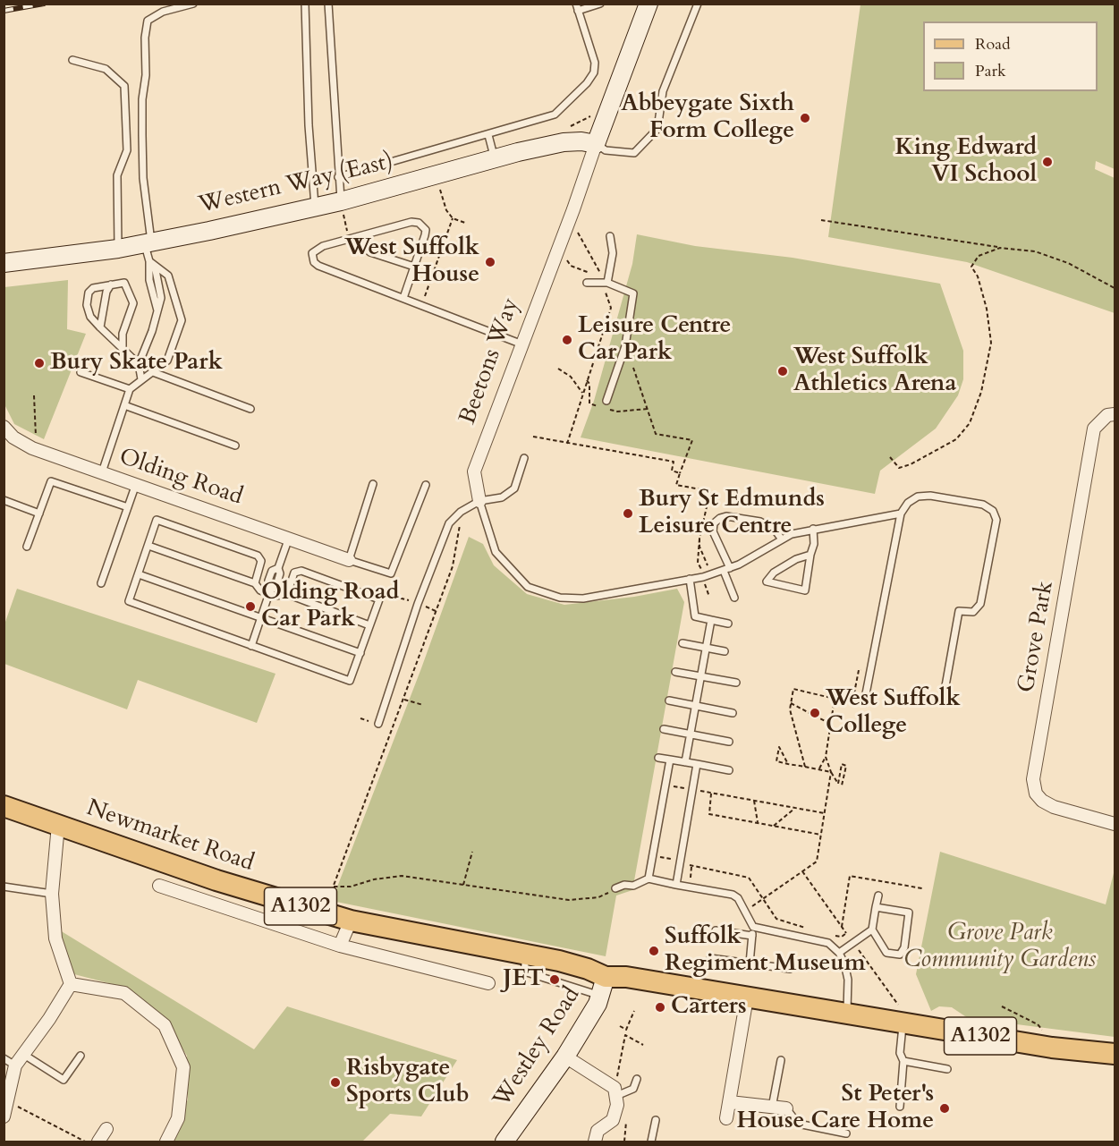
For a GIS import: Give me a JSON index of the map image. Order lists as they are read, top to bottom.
{
  "streets": {
    "main road": ["Newmarket Road", "A1302"],
    "street": [
      "Western Way (East)",
      "Beetons Way",
      "Olding Road",
      "Grove Park",
      "Westley Road"
    ]
  },
  "crossings": [
    ["Western Way (East)", "Beetons Way"],
    ["Newmarket Road", "A1302"],
    ["Newmarket Road", "Westley Road"],
    ["A1302", "Westley Road"]
  ],
  "parks": ["Grove Park Community Gardens"],
  "places": [
    "Abbeygate Sixth Form College",
    "King Edward VI School",
    "West Suffolk House",
    "Leisure Centre Car Park",
    "Bury Skate Park",
    "West Suffolk Athletics Arena",
    "Bury St Edmunds Leisure Centre",
    "Olding Road Car Park",
    "West Suffolk College",
    "Suffolk Regiment Museum",
    "JET",
    "Carters",
    "Risbygate Sports Club",
    "St Peter's House Care Home"
  ],
  "legend": ["Road", "Park"]
}
